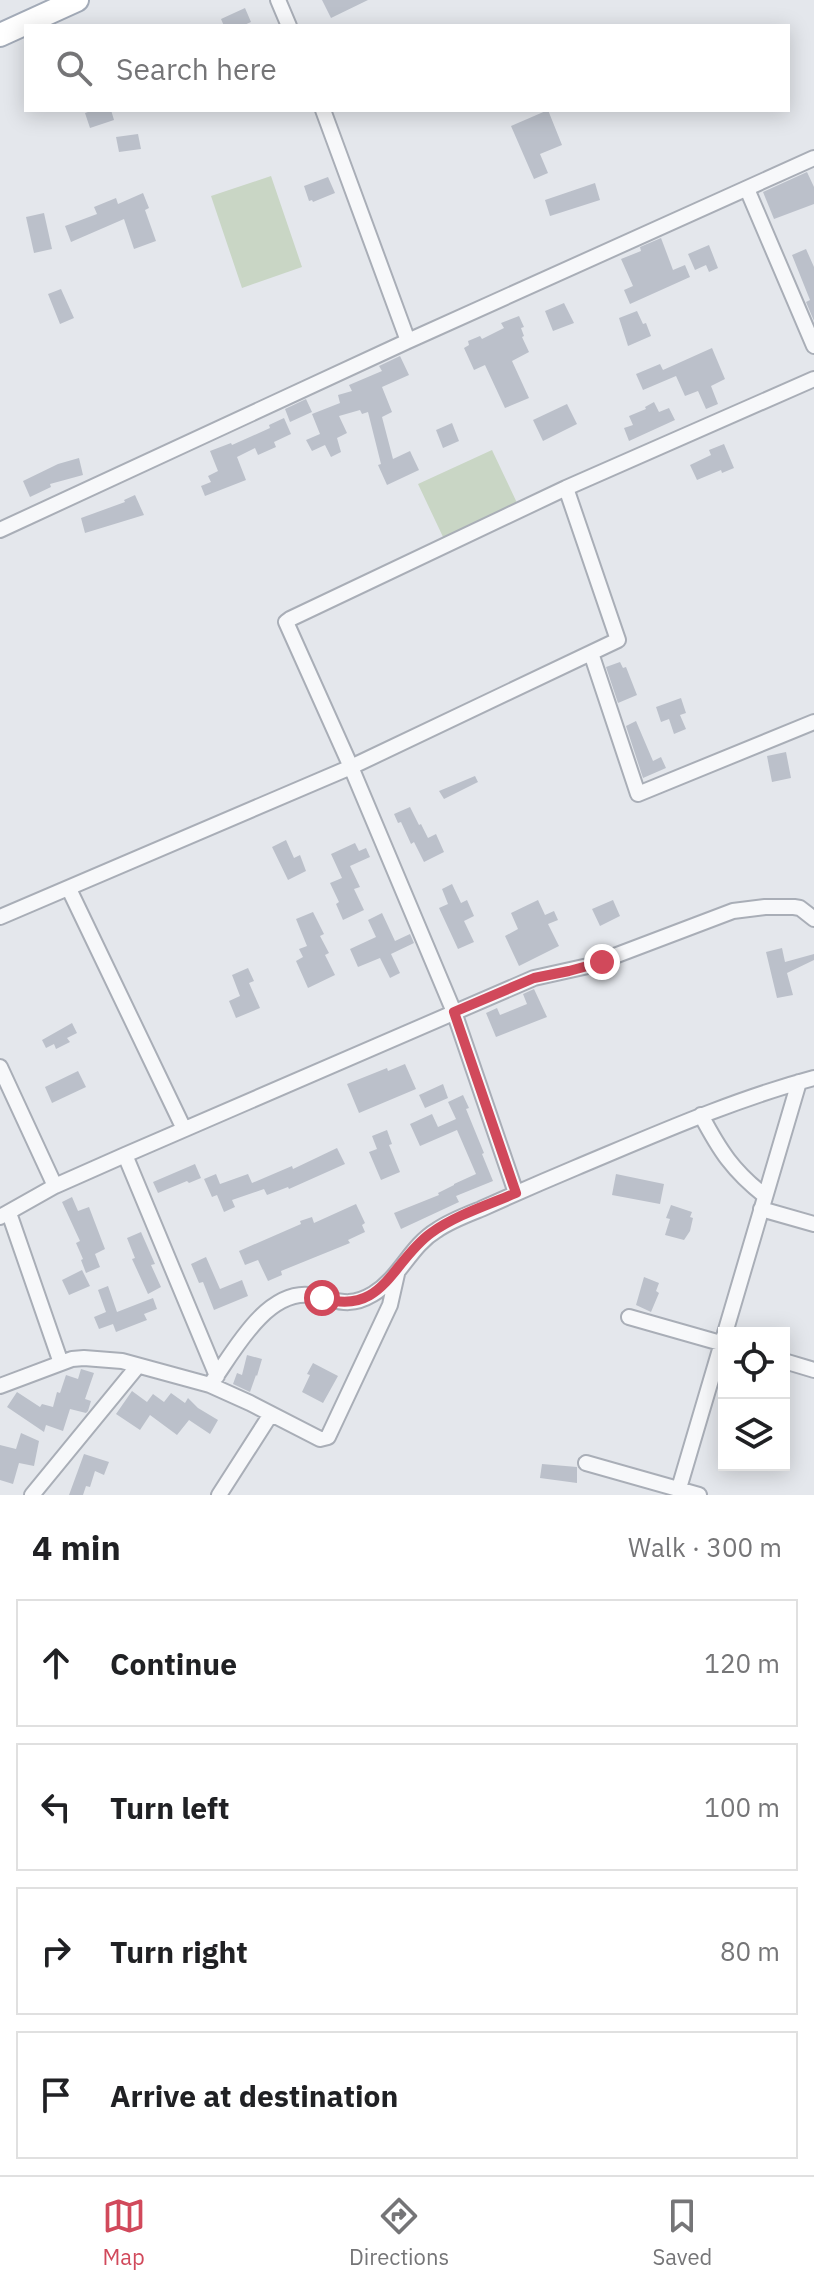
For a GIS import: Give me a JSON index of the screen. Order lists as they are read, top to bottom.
{
  "page": {
    "search": "Search here",
    "heading": ["4 min", "Walk · 300 m"],
    "list": [
      ["Continue", "120 m"],
      ["Turn left", "100 m"],
      ["Turn right", "80 m"],
      "Arrive at destination"
    ],
    "nav": ["Map", "Directions", "Saved"]
  }
}
